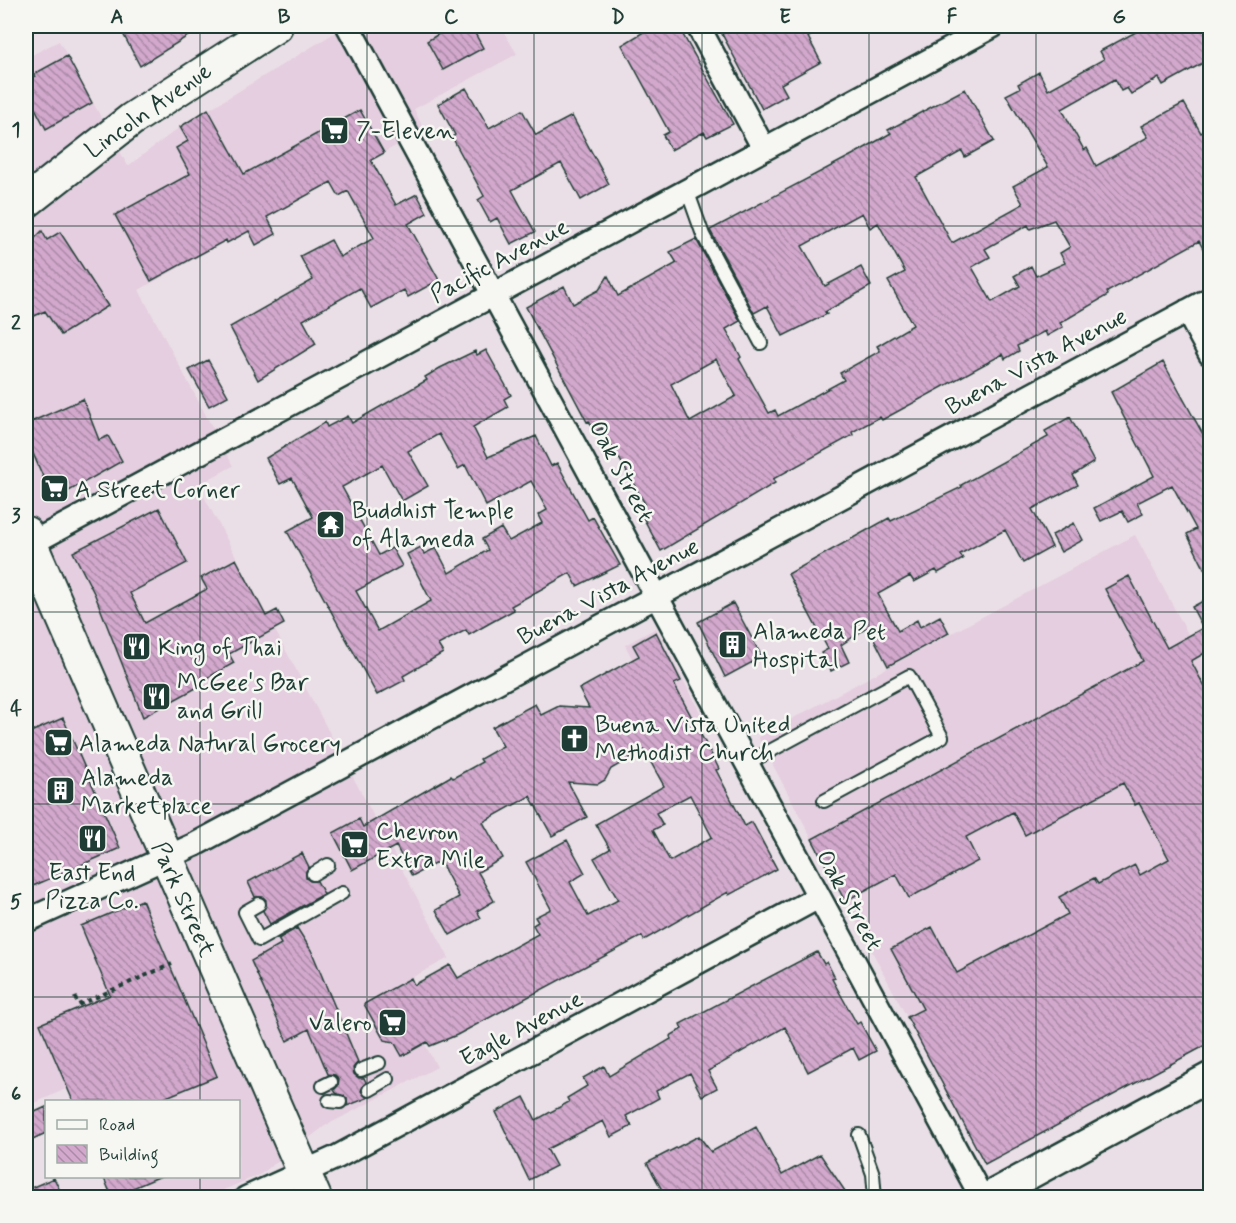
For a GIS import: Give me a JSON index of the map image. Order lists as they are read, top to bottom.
{
  "streets": {
    "main road": ["Lincoln Avenue", "Park Street"],
    "street": [
      "Pacific Avenue",
      "Buena Vista Avenue",
      "Oak Street",
      "Eagle Avenue"
    ]
  },
  "crossings": [
    ["Pacific Avenue", "Oak Street"],
    ["Pacific Avenue", "Park Street"],
    ["Buena Vista Avenue", "Oak Street"],
    ["Buena Vista Avenue", "Park Street"],
    ["Oak Street", "Eagle Avenue"],
    ["Park Street", "Eagle Avenue"]
  ],
  "places": {
    "supermarket": [
      "7-Eleven",
      "A Street Corner",
      "Alameda Natural Grocery",
      "Chevron Extra Mile",
      "Valero"
    ],
    "temple": ["Buddhist Temple of Alameda"],
    "building": ["Alameda Pet Hospital", "Alameda Marketplace"],
    "restaurant": ["King of Thai", "McGee's Bar and Grill", "East End Pizza Co."],
    "church": ["Buena Vista United Methodist Church"]
  },
  "legend": ["Road", "Building"],
  "grid": {
    "columns": [
      "A",
      "B",
      "C",
      "D",
      "E",
      "F",
      "G"
    ],
    "rows": [
      "1",
      "2",
      "3",
      "4",
      "5",
      "6"
    ]
  }
}
